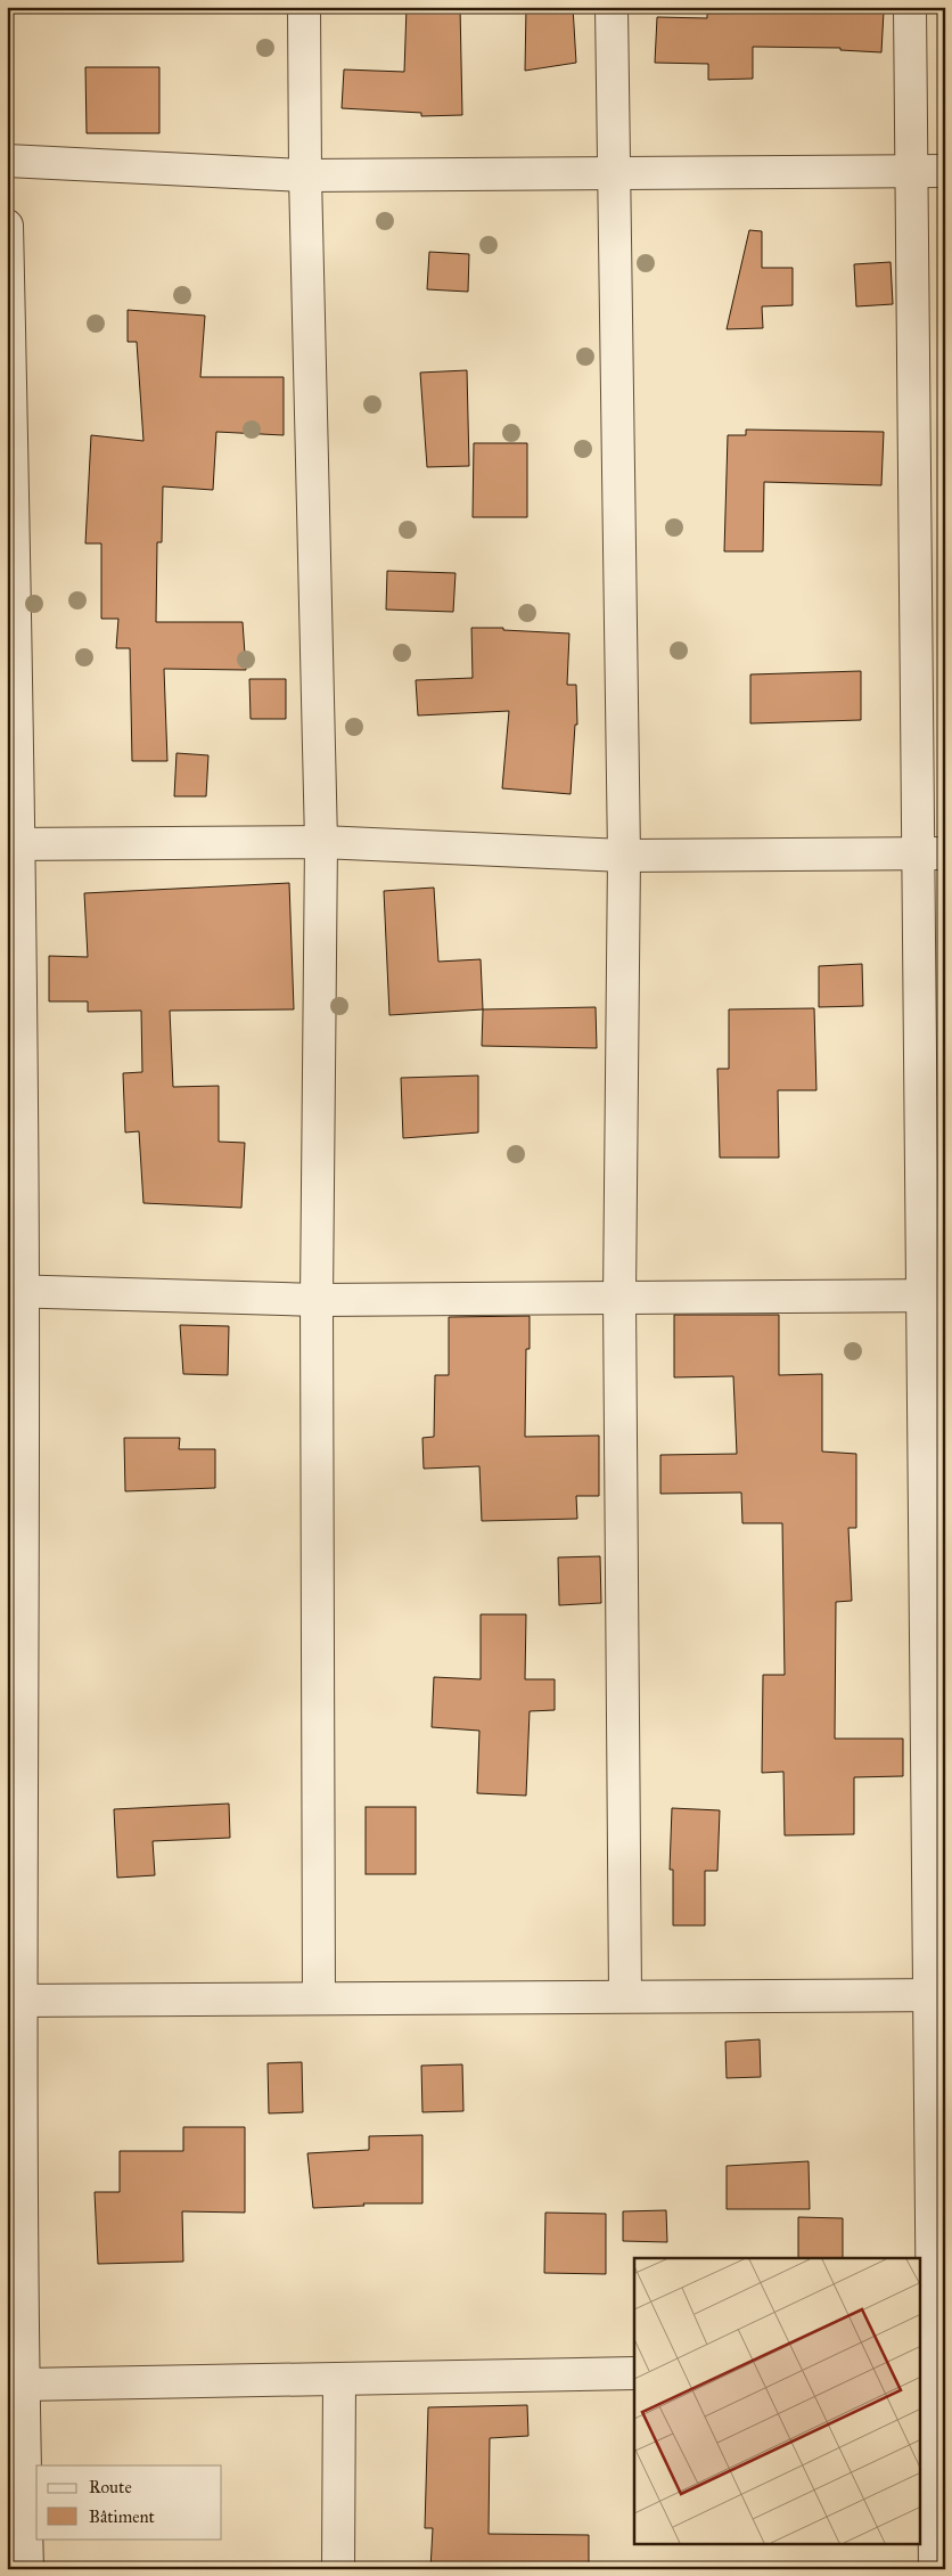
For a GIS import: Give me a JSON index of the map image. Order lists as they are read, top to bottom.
{
  "legend": ["Route", "Bâtiment"]
}
